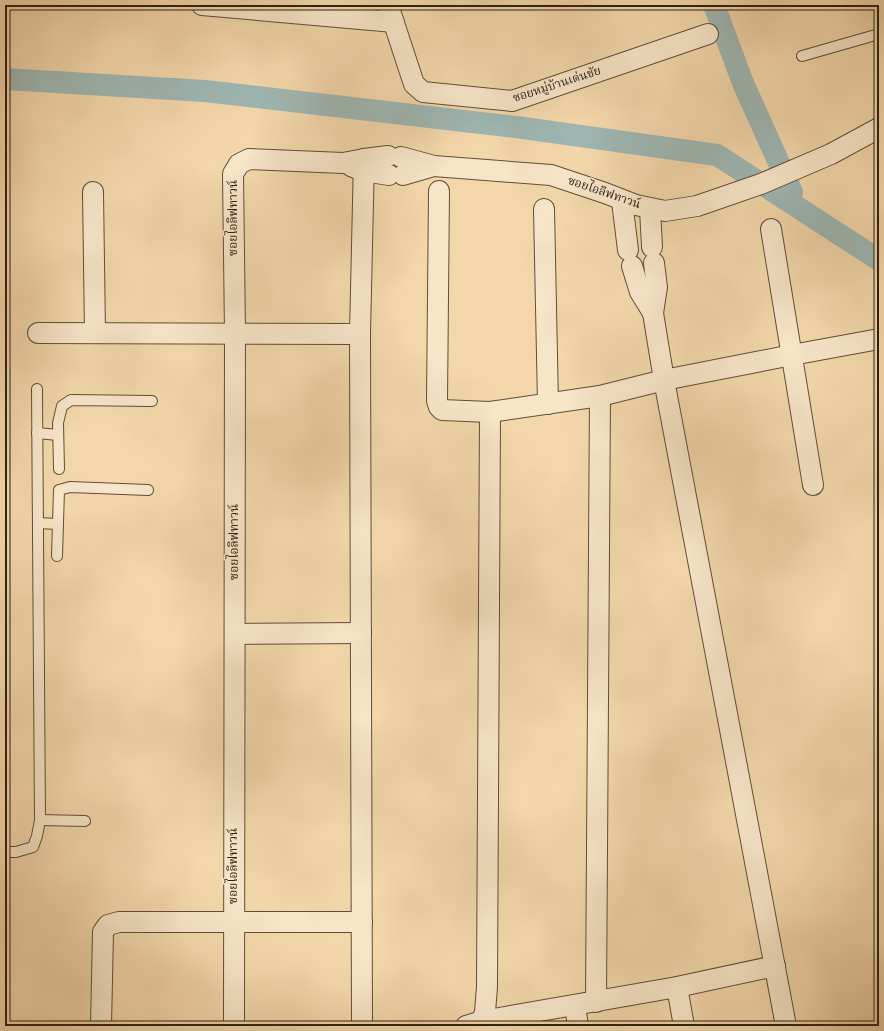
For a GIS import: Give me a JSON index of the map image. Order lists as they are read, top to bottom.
{
  "streets": {
    "street": ["ซอยหมู่บ้านเด่นชัย", "ซอยไอลีฟทาวน์"]
  }
}
